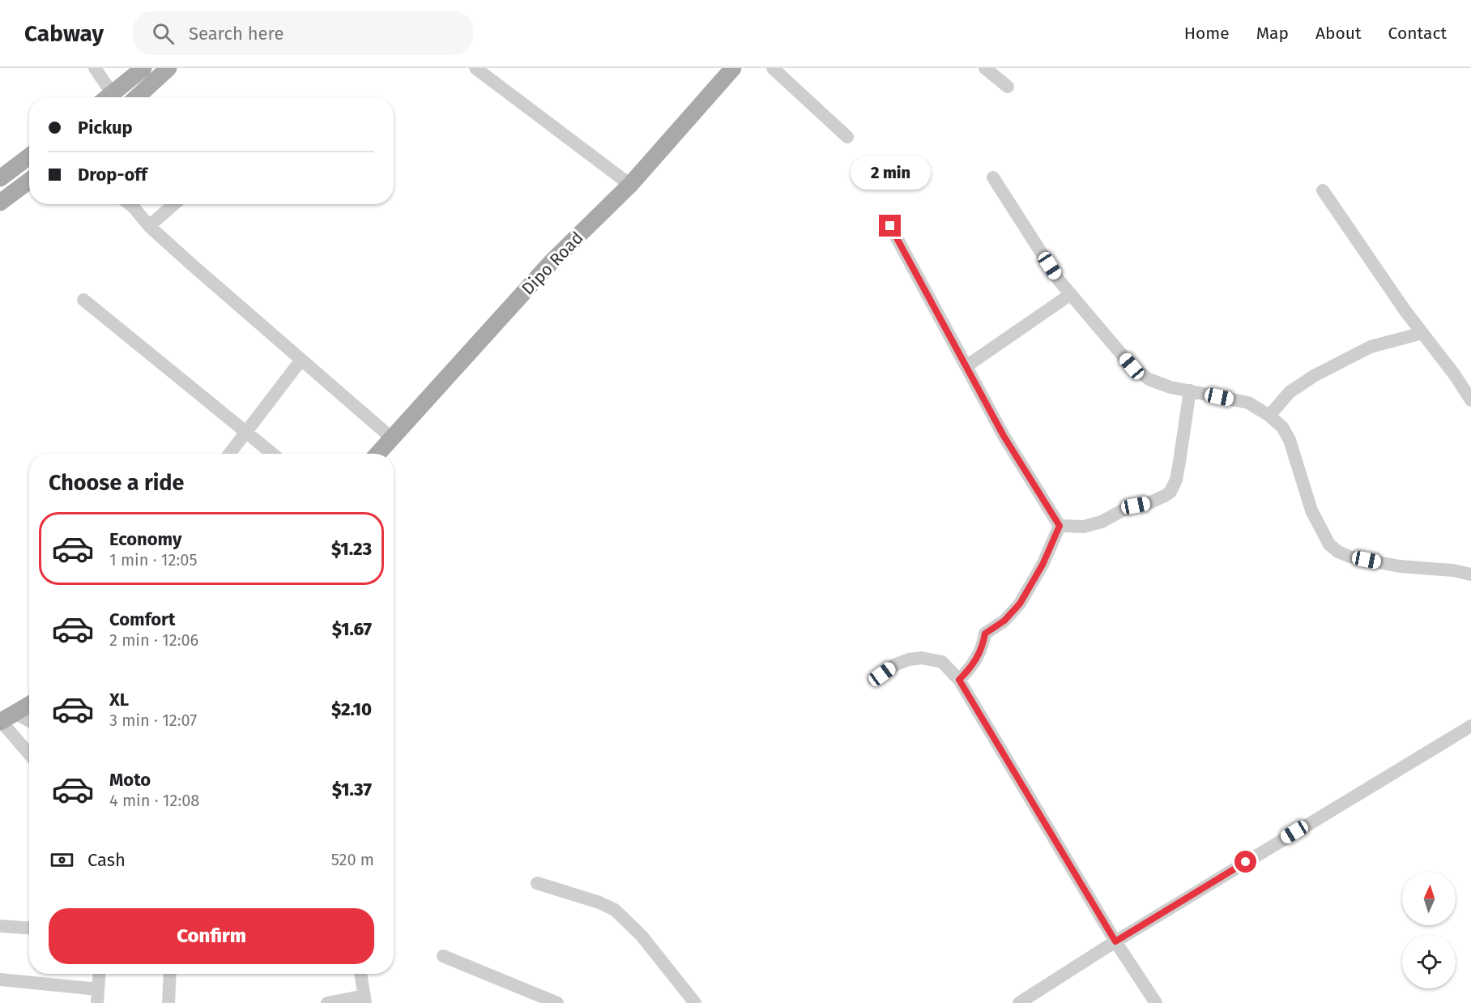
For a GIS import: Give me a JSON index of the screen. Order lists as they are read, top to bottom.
{
  "streets": {
    "main road": ["Dipo Road"]
  },
  "north": "top",
  "page": {
    "header": "Cabway",
    "search": "Search here",
    "nav": [
      "Home",
      "Map",
      "About",
      "Contact"
    ],
    "banner": ["Pickup", "Drop-off"],
    "bubble": "2 min",
    "heading": "Choose a ride",
    "list": [
      {
        "name": "Economy",
        "note": "1 min · 12:05",
        "value": "$1.23"
      },
      {
        "name": "Comfort",
        "note": "2 min · 12:06",
        "value": "$1.67"
      },
      {
        "name": "XL",
        "note": "3 min · 12:07",
        "value": "$2.10"
      },
      {
        "name": "Moto",
        "note": "4 min · 12:08",
        "value": "$1.37"
      }
    ],
    "pay": ["Cash", "520 m"],
    "buttons": "Confirm"
  }
}
